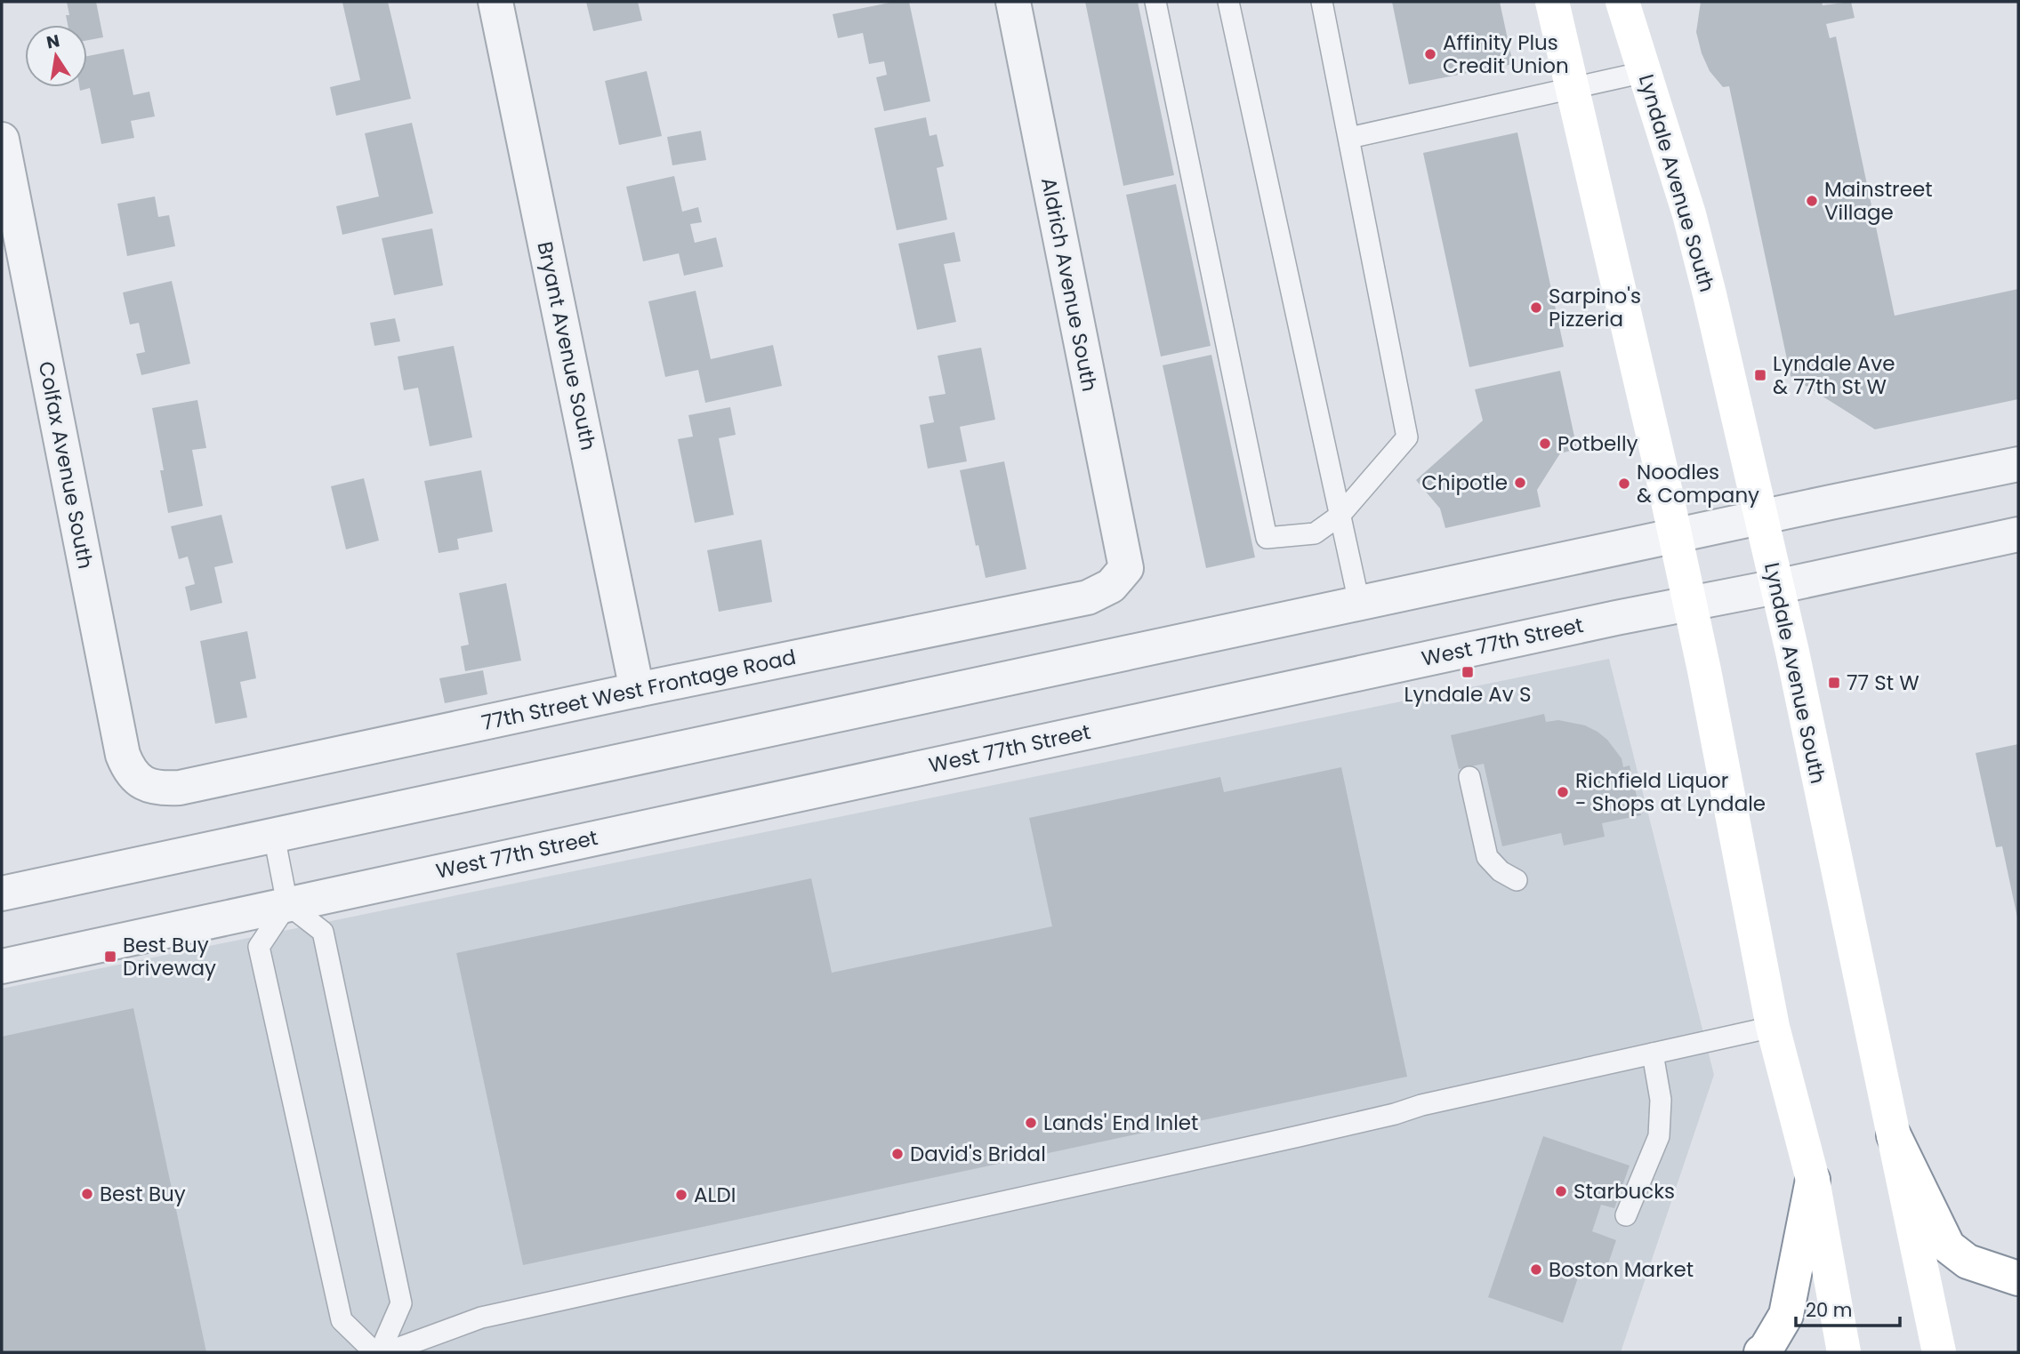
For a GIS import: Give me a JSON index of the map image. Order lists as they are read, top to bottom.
{
  "streets": {
    "main road": ["Lyndale Avenue South"],
    "street": [
      "Aldrich Avenue South",
      "Bryant Avenue South",
      "Colfax Avenue South",
      "West 77th Street",
      "77th Street West Frontage Road"
    ]
  },
  "crossings": [
    ["Lyndale Avenue South", "West 77th Street"],
    ["Aldrich Avenue South", "77th Street West Frontage Road"],
    ["Bryant Avenue South", "77th Street West Frontage Road"],
    ["Colfax Avenue South", "77th Street West Frontage Road"]
  ],
  "places": {
    "other": [
      "Affinity Plus Credit Union",
      "Mainstreet Village",
      "Sarpino's Pizzeria",
      "Potbelly",
      "Chipotle",
      "Noodles & Company",
      "Richfield Liquor - Shops at Lyndale",
      "Lands' End Inlet",
      "David's Bridal",
      "Starbucks",
      "Best Buy",
      "ALDI",
      "Boston Market"
    ],
    "transit": [
      "Lyndale Ave & 77th St W",
      "Lyndale Av S",
      "77 St W",
      "Best Buy Driveway"
    ]
  },
  "scale_bar": "20 m",
  "north": "top"
}
